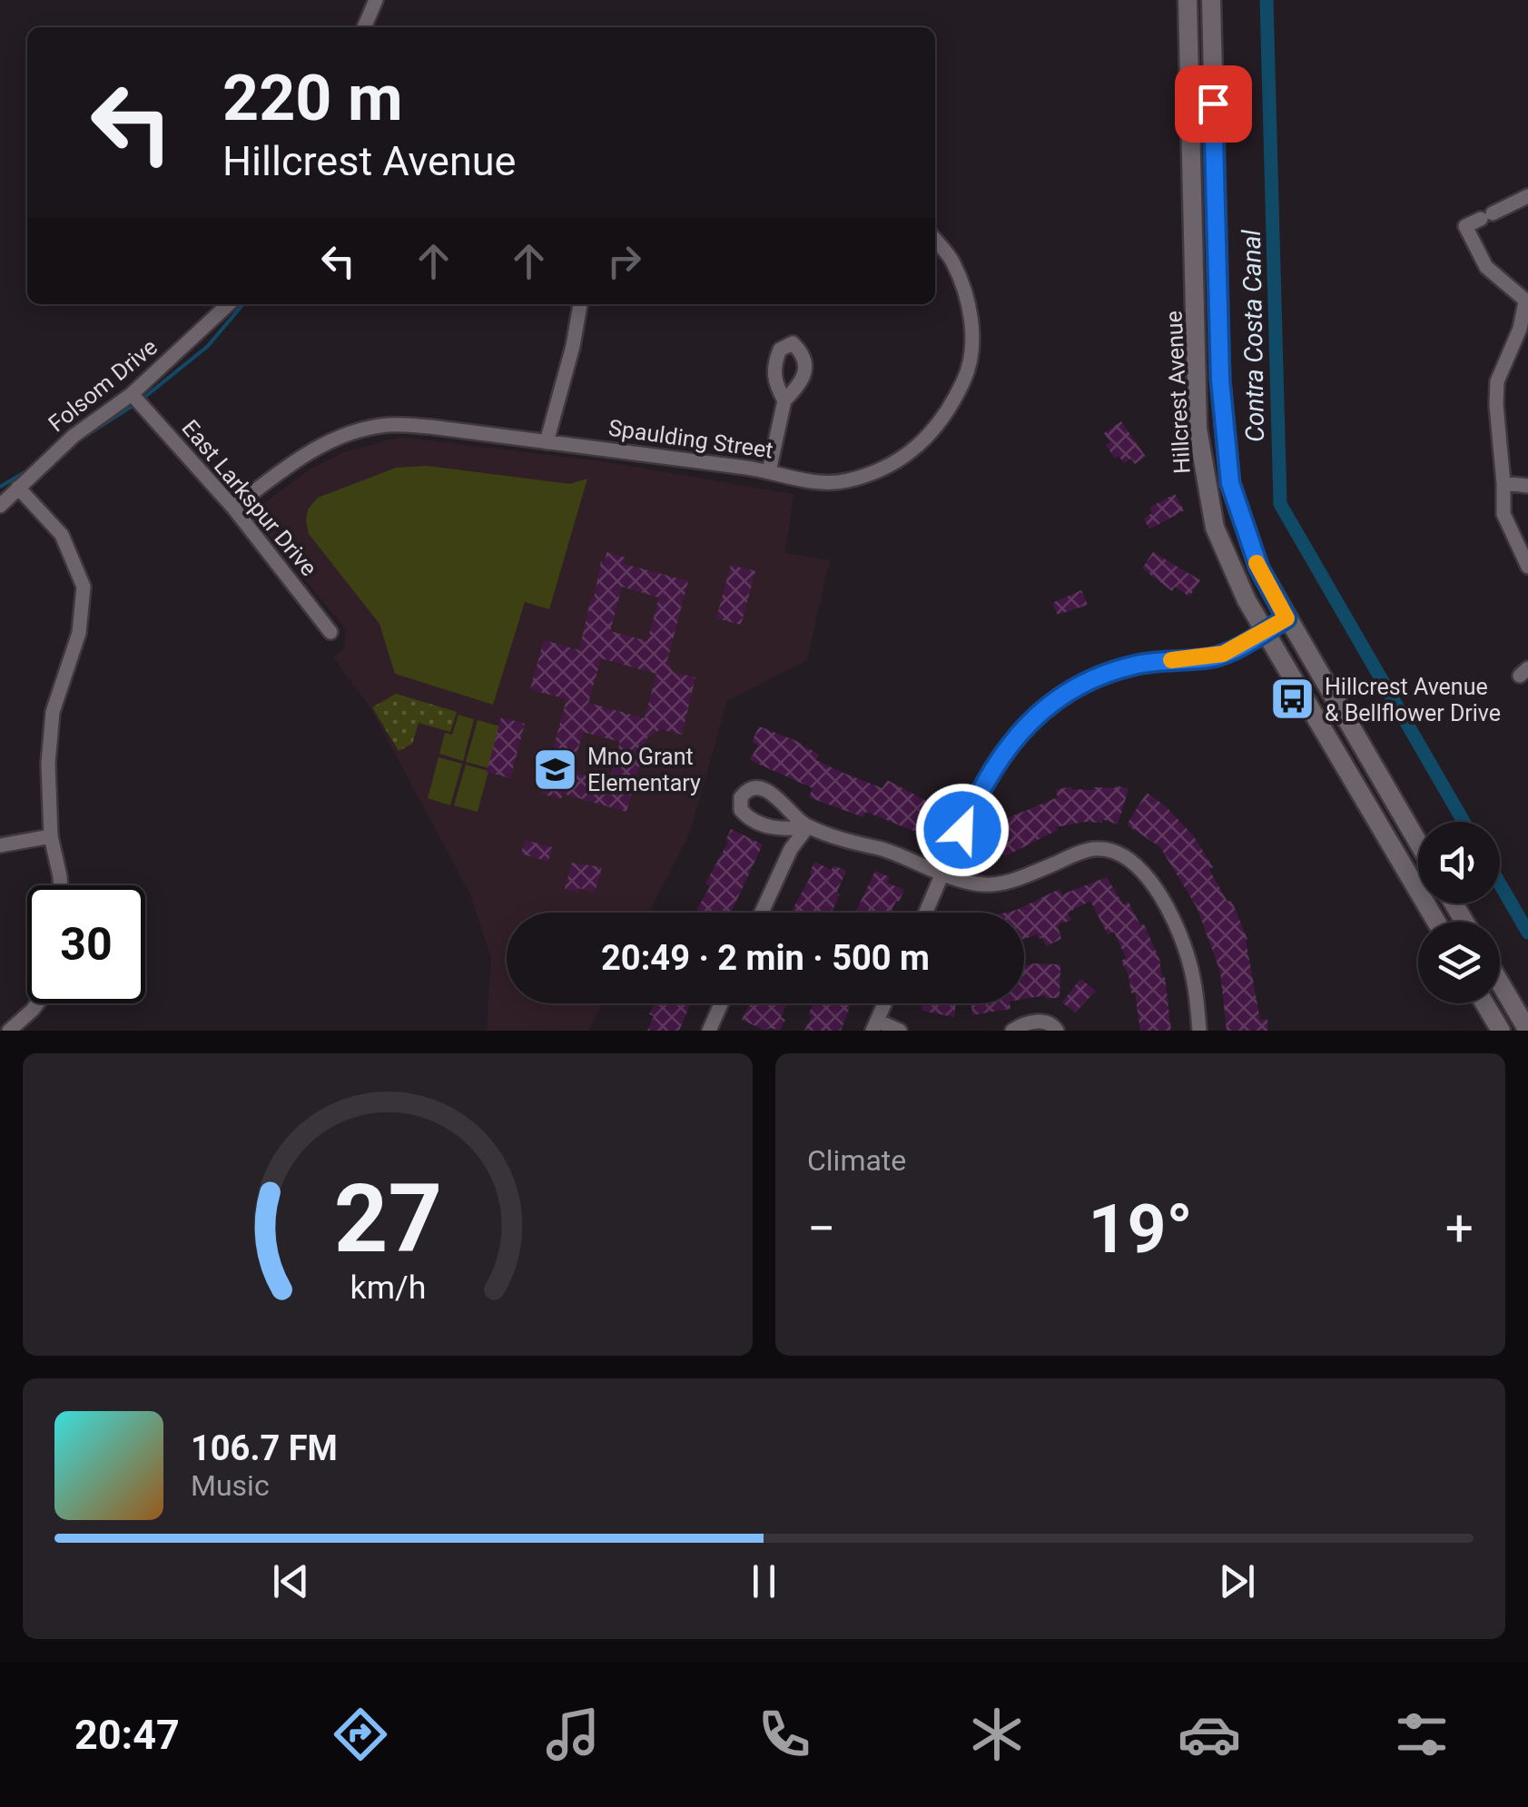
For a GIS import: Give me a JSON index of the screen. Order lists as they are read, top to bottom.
{
  "streets": {
    "main road": ["Hillcrest Avenue"],
    "street": ["Folsom Drive", "Spaulding Street", "East Larkspur Drive"]
  },
  "crossings": [
    ["Folsom Drive", "East Larkspur Drive"],
    ["Spaulding Street", "East Larkspur Drive"]
  ],
  "water": ["Contra Costa Canal"],
  "places": {
    "bus stop": ["Hillcrest Avenue & Bellflower Drive"],
    "school or university": ["Mno Grant Elementary"]
  },
  "page": {
    "turn": ["220 m", "Hillcrest Avenue"],
    "limit": "30",
    "trip": "20:49 · 2 min · 500 m",
    "tile": "Climate",
    "heat": ["−", "19°", "+"],
    "song": ["106.7 FM", "Music"],
    "tabs": "20:47",
    "gauge": ["27", "km/h"]
  }
}
